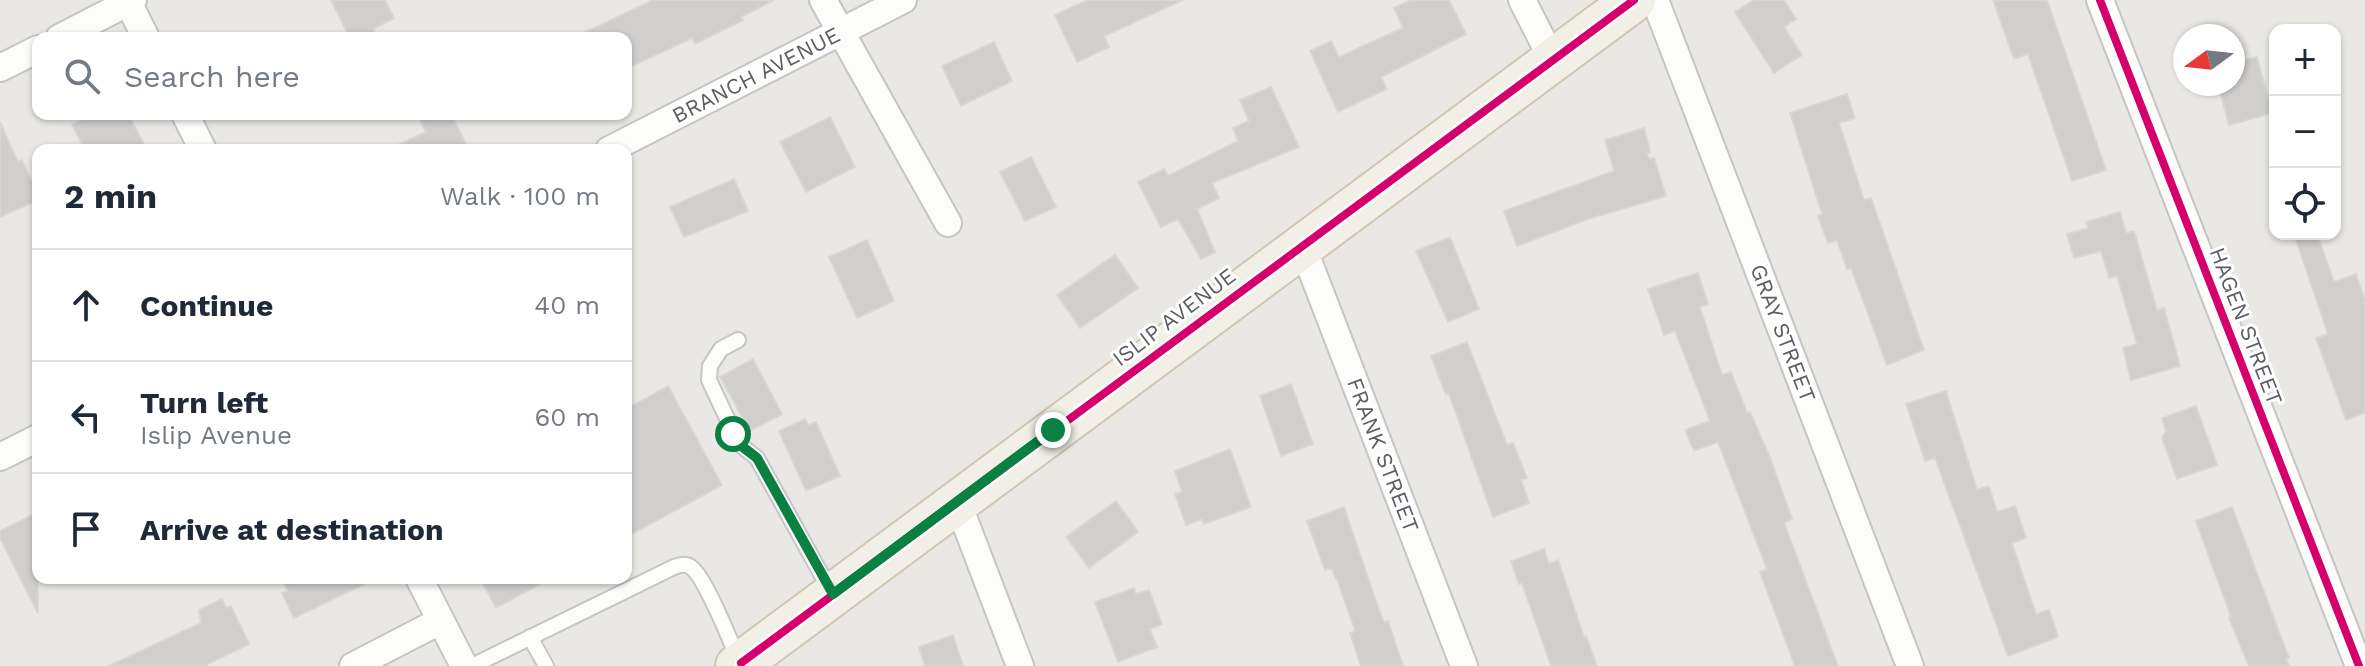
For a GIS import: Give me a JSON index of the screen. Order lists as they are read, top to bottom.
{
  "streets": {
    "main road": ["ISLIP AVENUE"],
    "street": [
      "BRANCH AVENUE",
      "HAGEN STREET",
      "GRAY STREET",
      "FRANK STREET"
    ]
  },
  "crossings": [
    ["ISLIP AVENUE", "FRANK STREET"]
  ],
  "north": "left",
  "page": {
    "map_buttons": ["+", "−"],
    "search": "Search here",
    "heading": ["2 min", "Walk · 100 m"],
    "list": [
      ["Continue", "40 m"],
      ["Turn left", "Islip Avenue", "60 m"],
      "Arrive at destination"
    ]
  }
}
